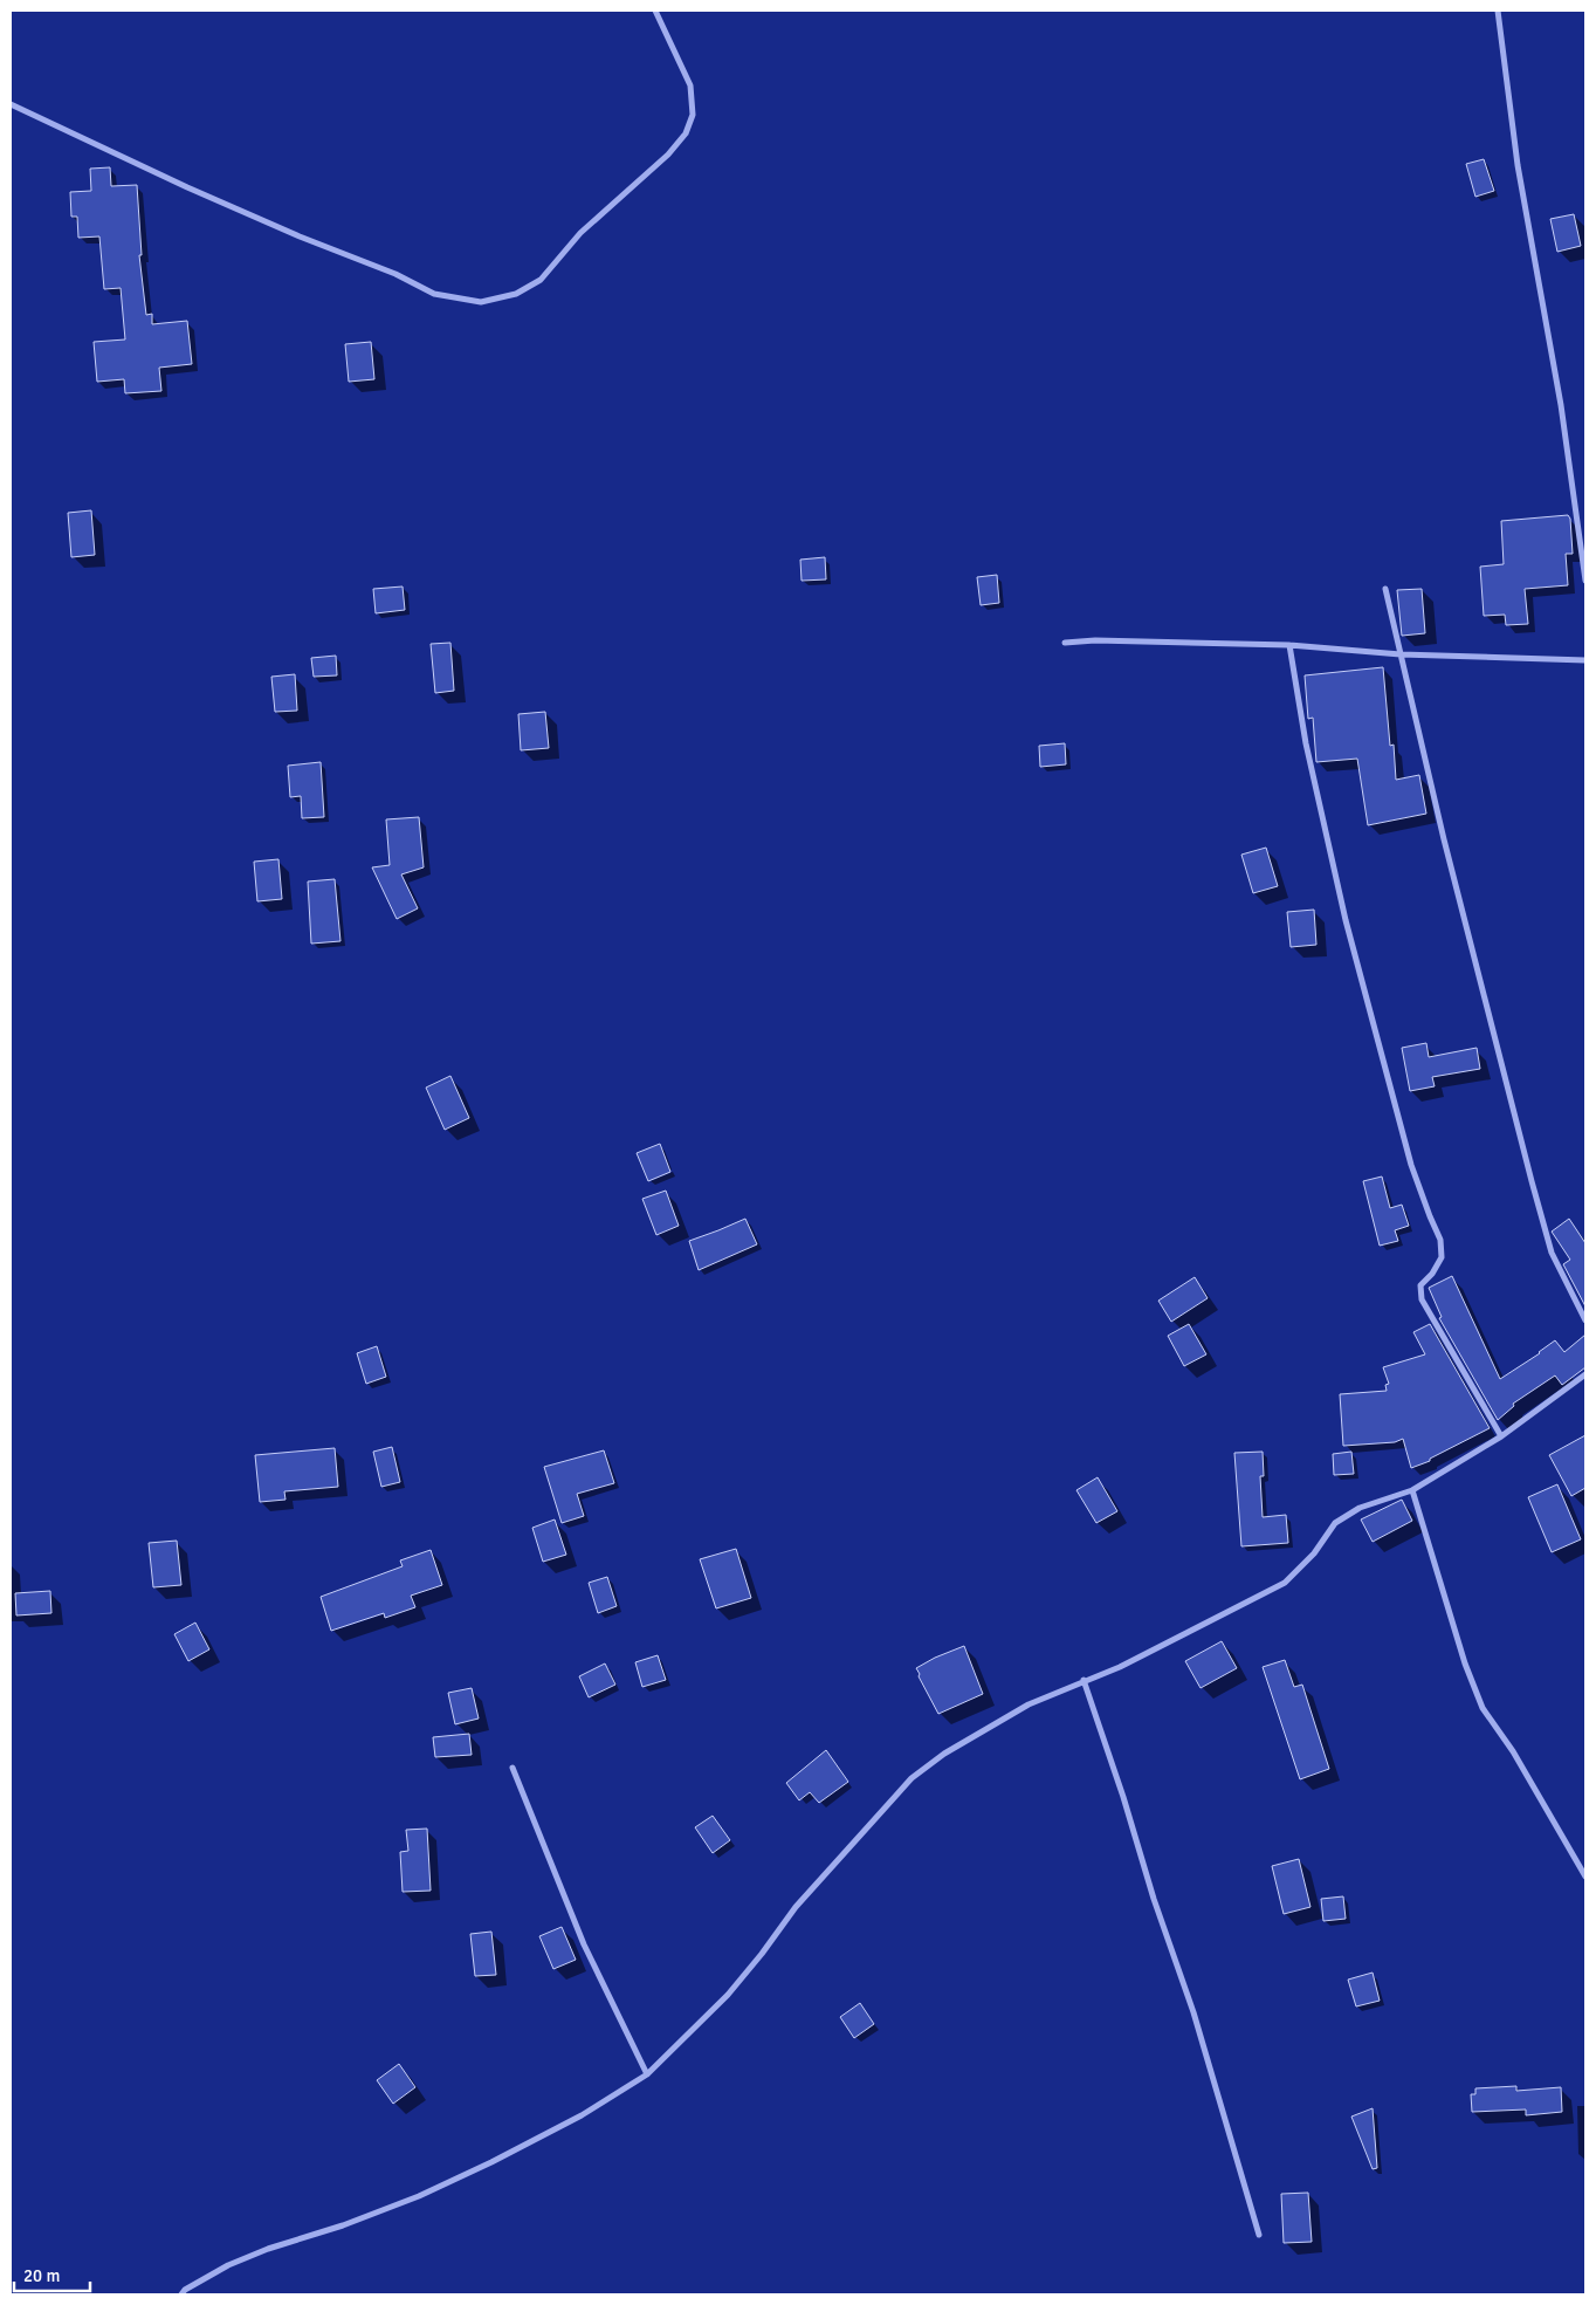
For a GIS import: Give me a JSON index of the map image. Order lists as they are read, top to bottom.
{
  "scale_bar": "20 m"
}
